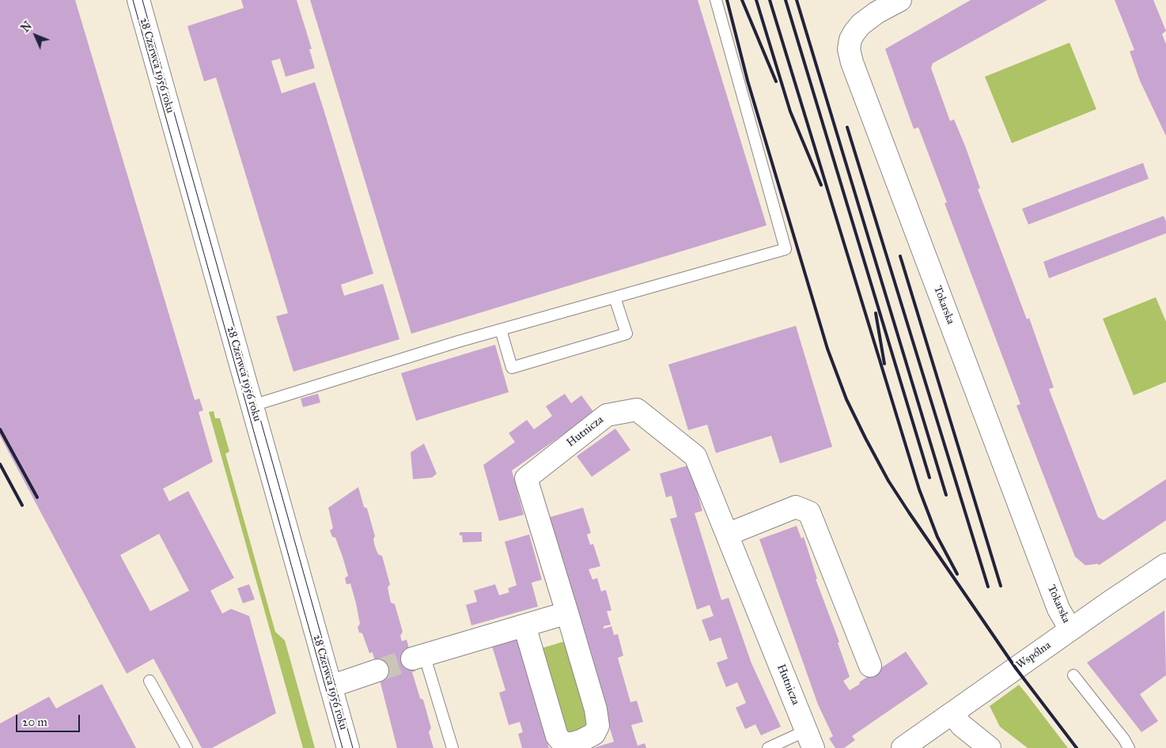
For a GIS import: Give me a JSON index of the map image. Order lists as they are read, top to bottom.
{
  "streets": {
    "street": [
      "28 Czerwca 1956 roku",
      "Tokarska",
      "Hutnicza",
      "Wspólna"
    ]
  },
  "crossings": [
    ["Tokarska", "Wspólna"]
  ],
  "scale_bar": "20 m",
  "north": "top left"
}
